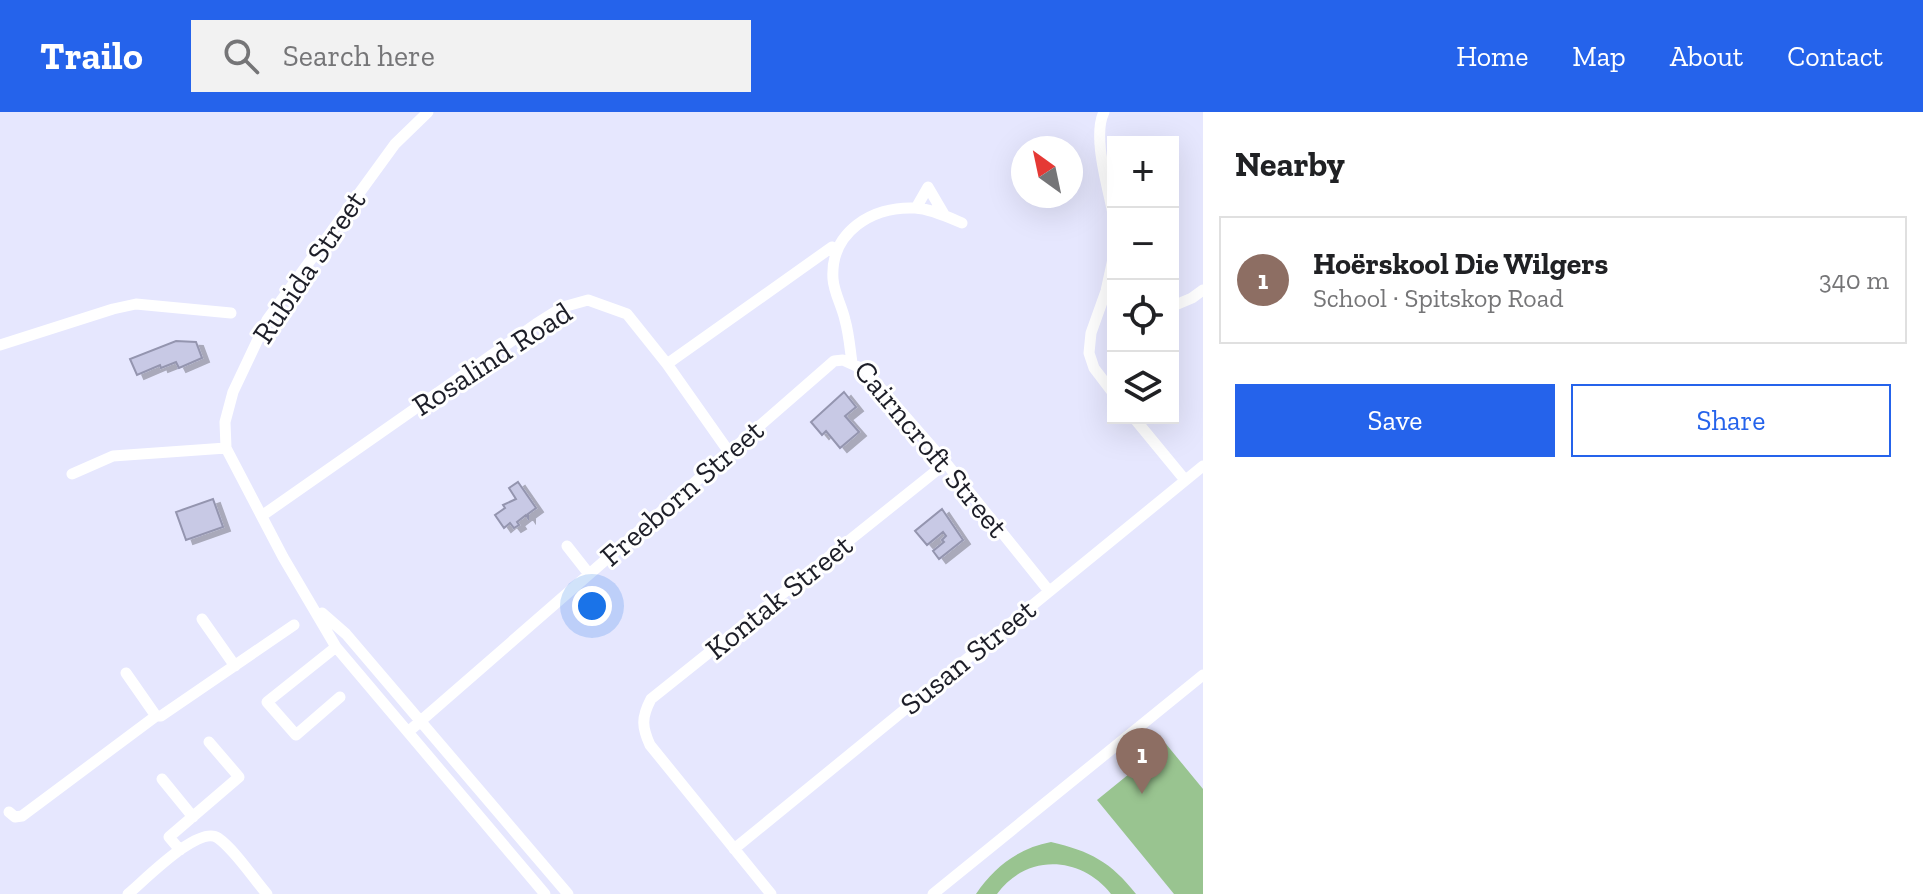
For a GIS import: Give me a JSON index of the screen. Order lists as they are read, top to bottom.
{
  "streets": {
    "street": [
      "Rubida Street",
      "Rosalind Road",
      "Cairncroft Street",
      "Freeborn Street",
      "Kontak Street",
      "Susan Street"
    ]
  },
  "crossings": [
    ["Rubida Street", "Rosalind Road"],
    ["Rubida Street", "Freeborn Street"],
    ["Rosalind Road", "Freeborn Street"],
    ["Cairncroft Street", "Freeborn Street"],
    ["Cairncroft Street", "Kontak Street"],
    ["Cairncroft Street", "Susan Street"],
    ["Kontak Street", "Susan Street"]
  ],
  "north": "top left",
  "page": {
    "header": "Trailo",
    "search": "Search here",
    "nav": [
      "Home",
      "Map",
      "About",
      "Contact"
    ],
    "heading": "Nearby",
    "map_buttons": ["+", "−"],
    "list": [
      {
        "mark": "1",
        "name": "Hoërskool Die Wilgers",
        "note": "School · Spitskop Road",
        "value": "340 m"
      }
    ],
    "buttons": ["Save", "Share"],
    "pins": "1"
  }
}
